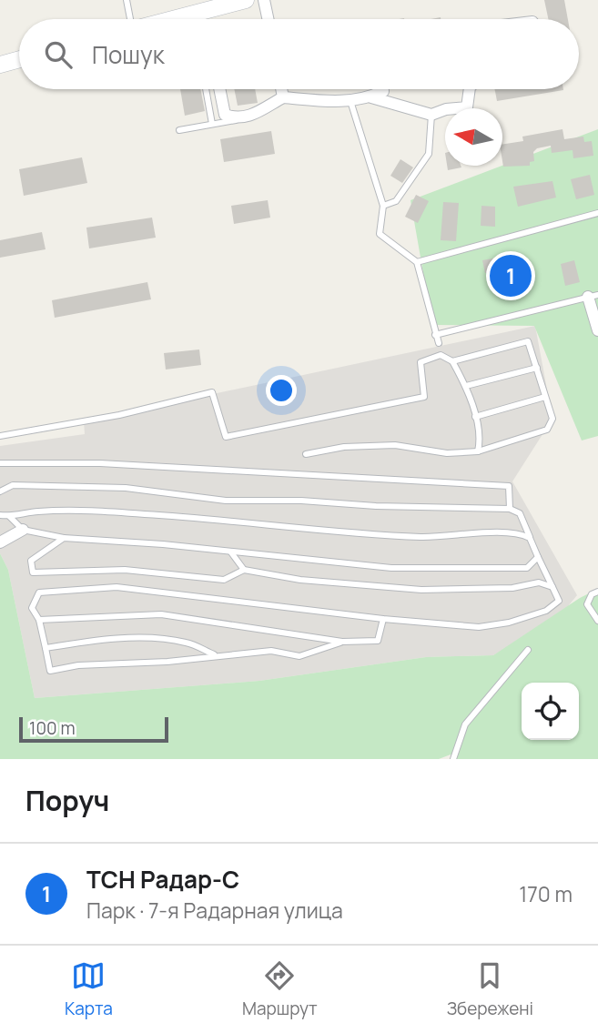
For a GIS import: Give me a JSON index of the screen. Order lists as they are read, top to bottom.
{
  "scale_bar": "100 m",
  "north": "left",
  "page": {
    "search": "Пошук",
    "pins": "1",
    "scale": "100 m",
    "heading": "Поруч",
    "list": [
      {
        "mark": "1",
        "name": "ТСН Радар-С",
        "note": "Парк · 7-я Радарная улица",
        "value": "170 m"
      }
    ],
    "nav": ["Карта", "Маршрут", "Збережені"]
  }
}
